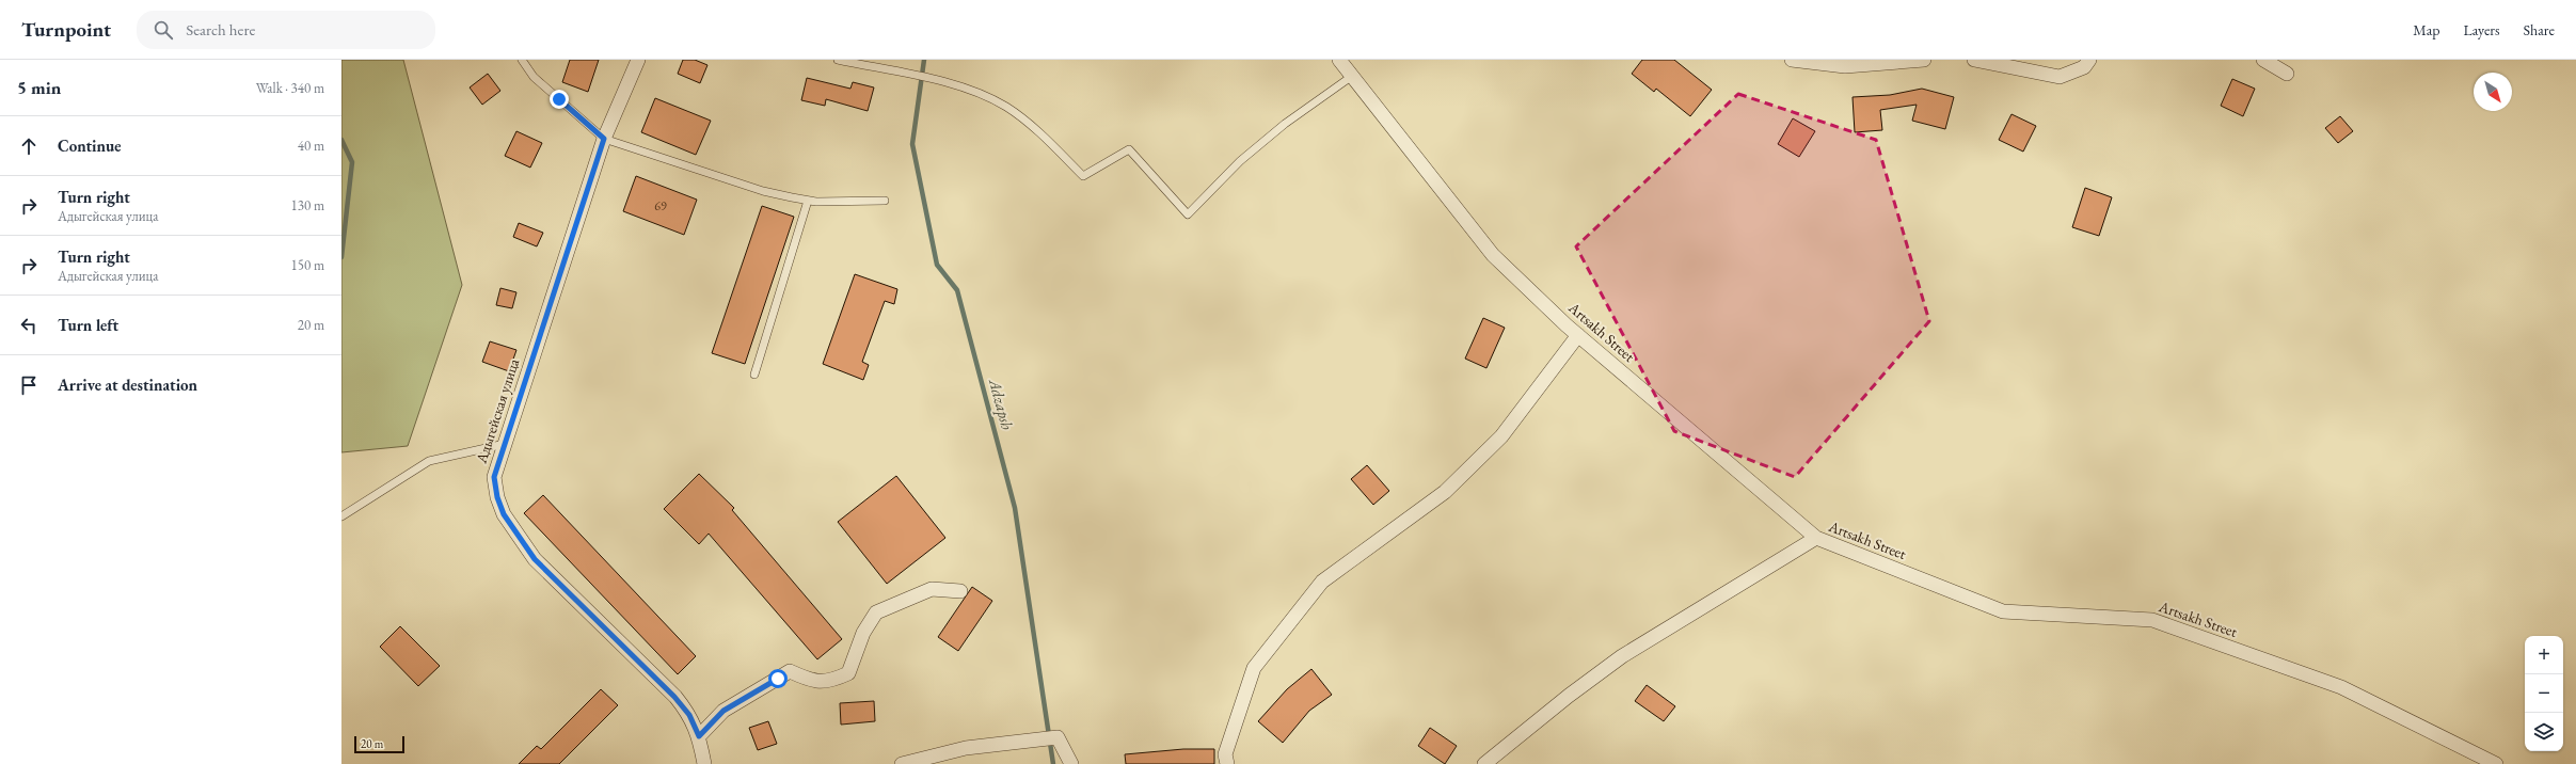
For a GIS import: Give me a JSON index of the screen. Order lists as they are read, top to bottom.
{
  "streets": {
    "street": ["Artsakh Street", "Адыгейская улица"]
  },
  "water": ["Adzapsh"],
  "house_numbers": ["69"],
  "scale_bar": "20 m",
  "north": "bottom right",
  "page": {
    "header": "Turnpoint",
    "search": "Search here",
    "nav": ["Map", "Layers", "Share"],
    "heading": ["5 min", "Walk · 340 m"],
    "list": [
      ["Continue", "40 m"],
      ["Turn right", "Адыгейская улица", "130 m"],
      ["Turn right", "Адыгейская улица", "150 m"],
      ["Turn left", "20 m"],
      "Arrive at destination"
    ],
    "map_buttons": ["+", "−"],
    "scale": "20 m"
  }
}
